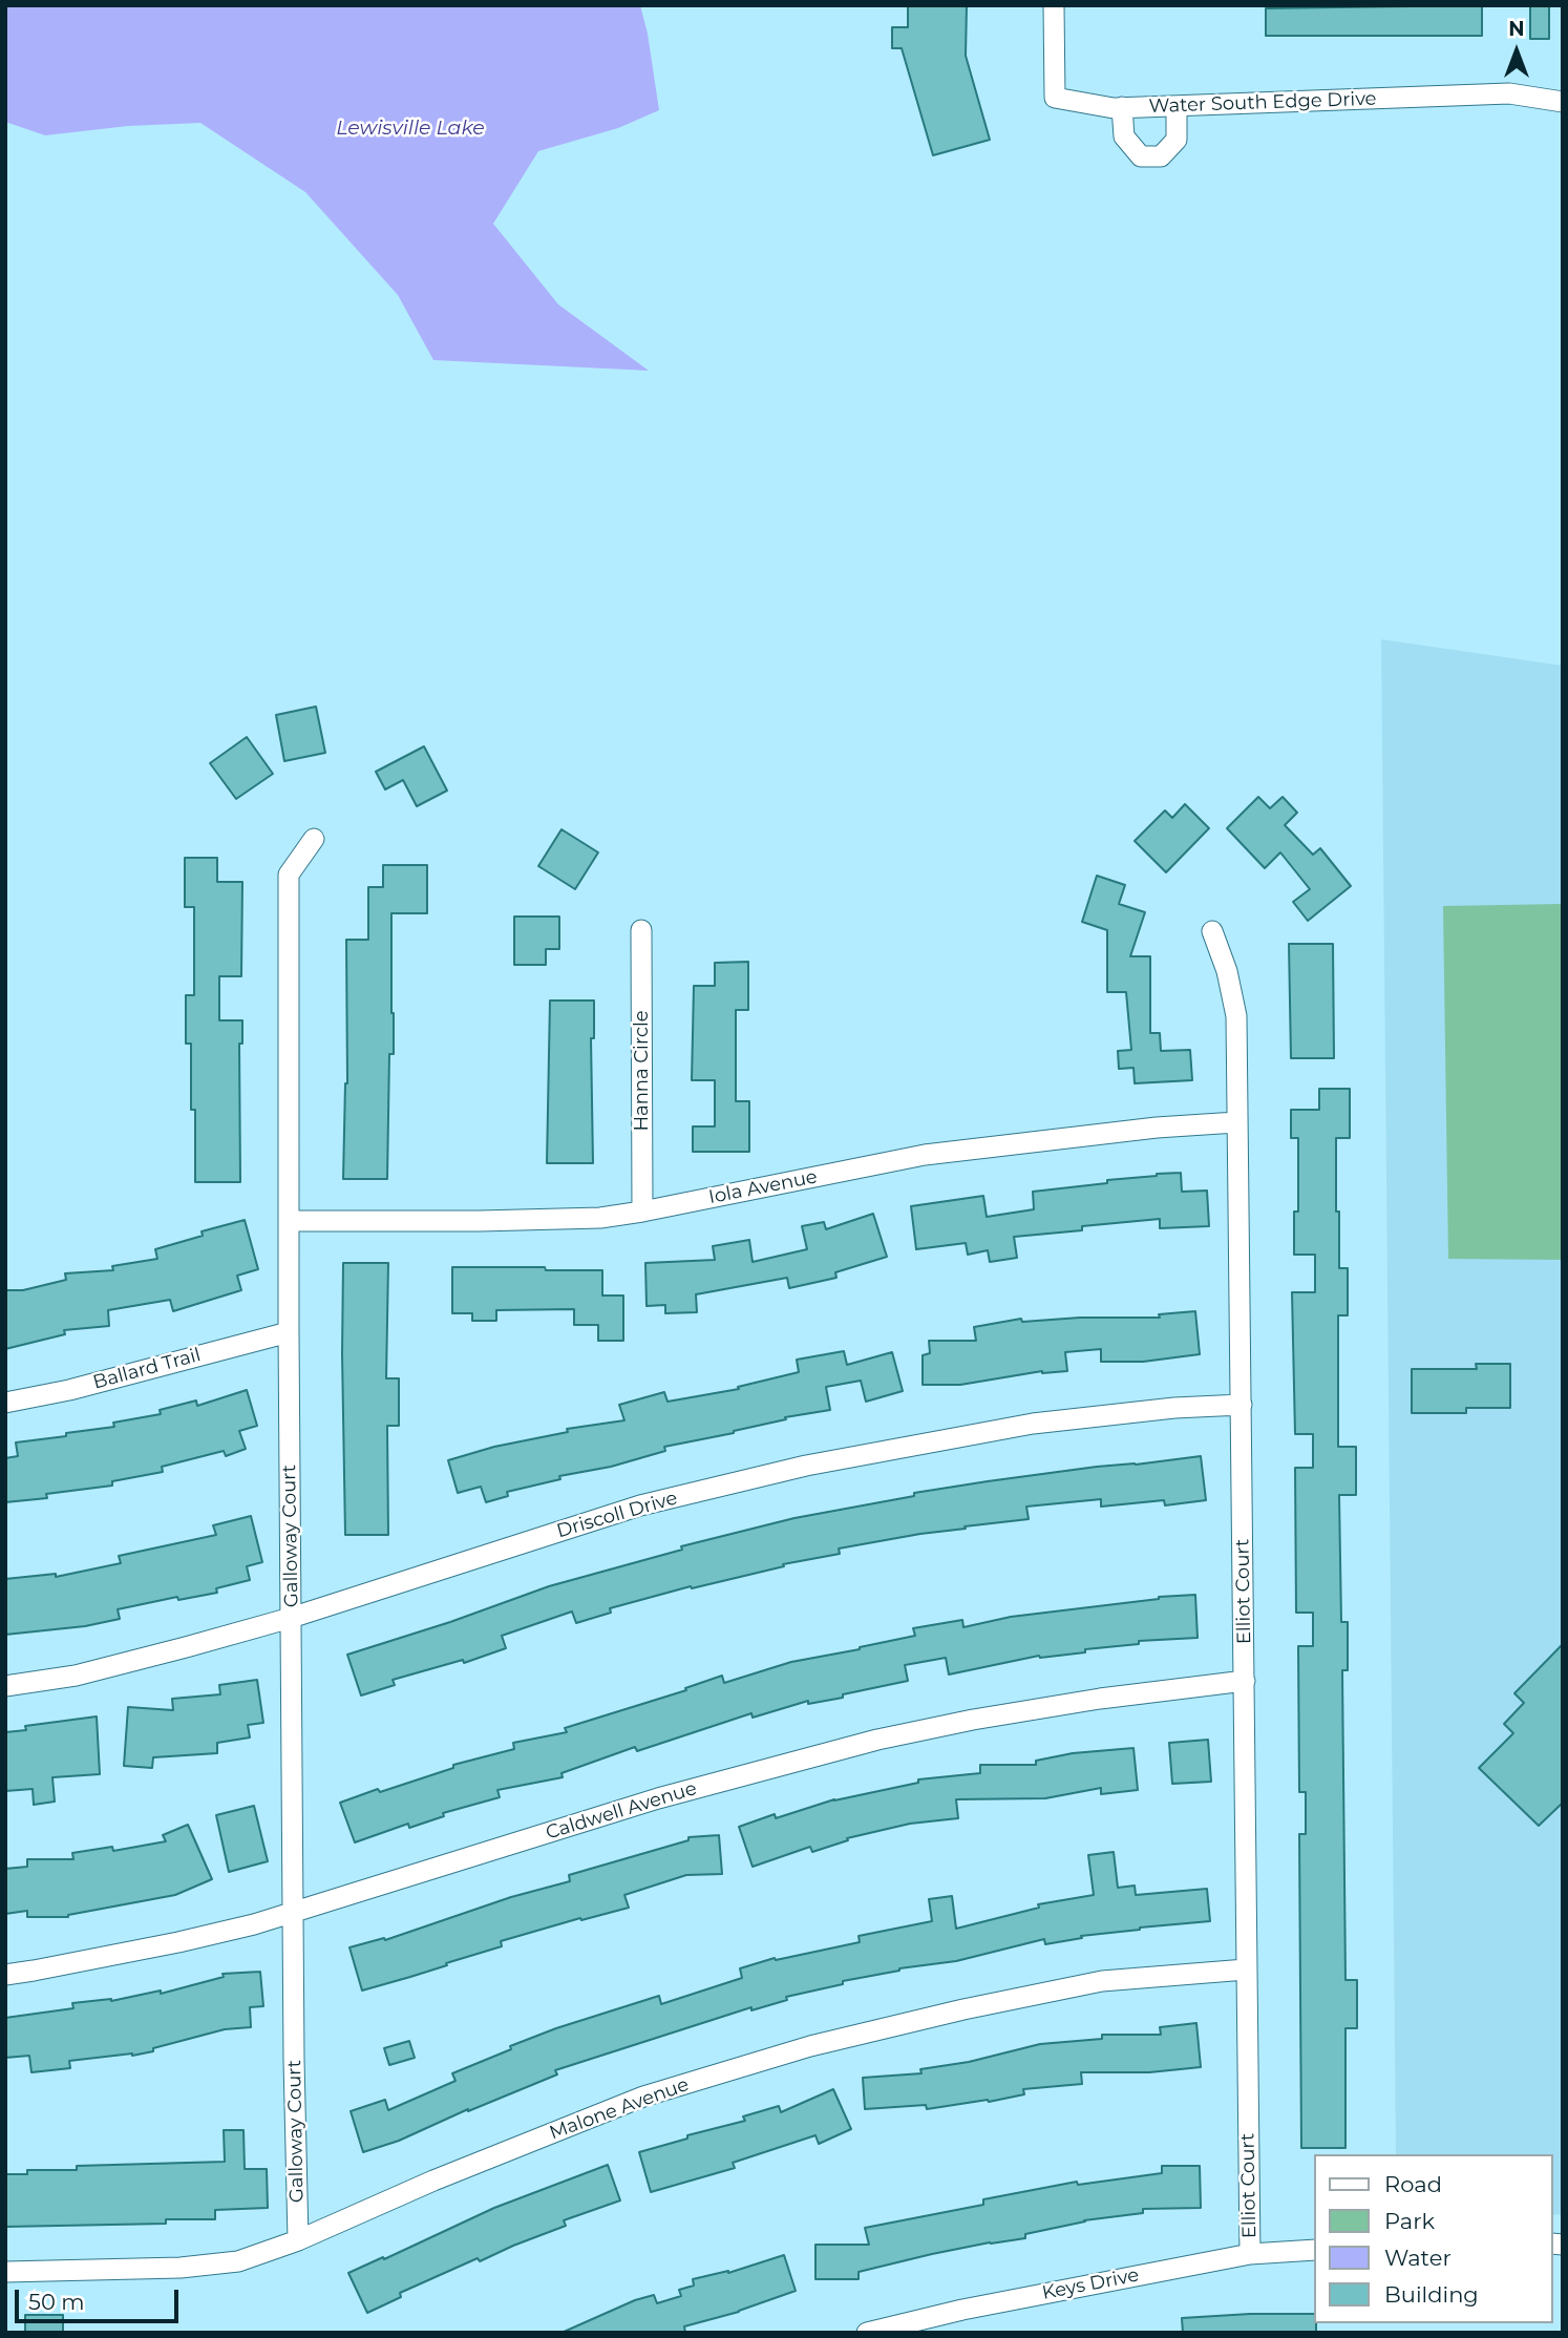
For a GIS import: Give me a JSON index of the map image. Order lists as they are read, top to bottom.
{
  "streets": {
    "street": [
      "Water South Edge Drive",
      "Hanna Circle",
      "Iola Avenue",
      "Ballard Trail",
      "Driscoll Drive",
      "Galloway Court",
      "Elliot Court",
      "Caldwell Avenue",
      "Malone Avenue",
      "Keys Drive"
    ]
  },
  "crossings": [
    ["Hanna Circle", "Iola Avenue"],
    ["Iola Avenue", "Galloway Court"],
    ["Iola Avenue", "Elliot Court"],
    ["Ballard Trail", "Galloway Court"],
    ["Driscoll Drive", "Galloway Court"],
    ["Driscoll Drive", "Elliot Court"],
    ["Galloway Court", "Caldwell Avenue"],
    ["Galloway Court", "Malone Avenue"],
    ["Elliot Court", "Caldwell Avenue"],
    ["Elliot Court", "Malone Avenue"],
    ["Elliot Court", "Keys Drive"]
  ],
  "water": ["Lewisville Lake"],
  "legend": [
    "Road",
    "Park",
    "Water",
    "Building"
  ],
  "scale_bar": "50 m",
  "north": "top"
}
